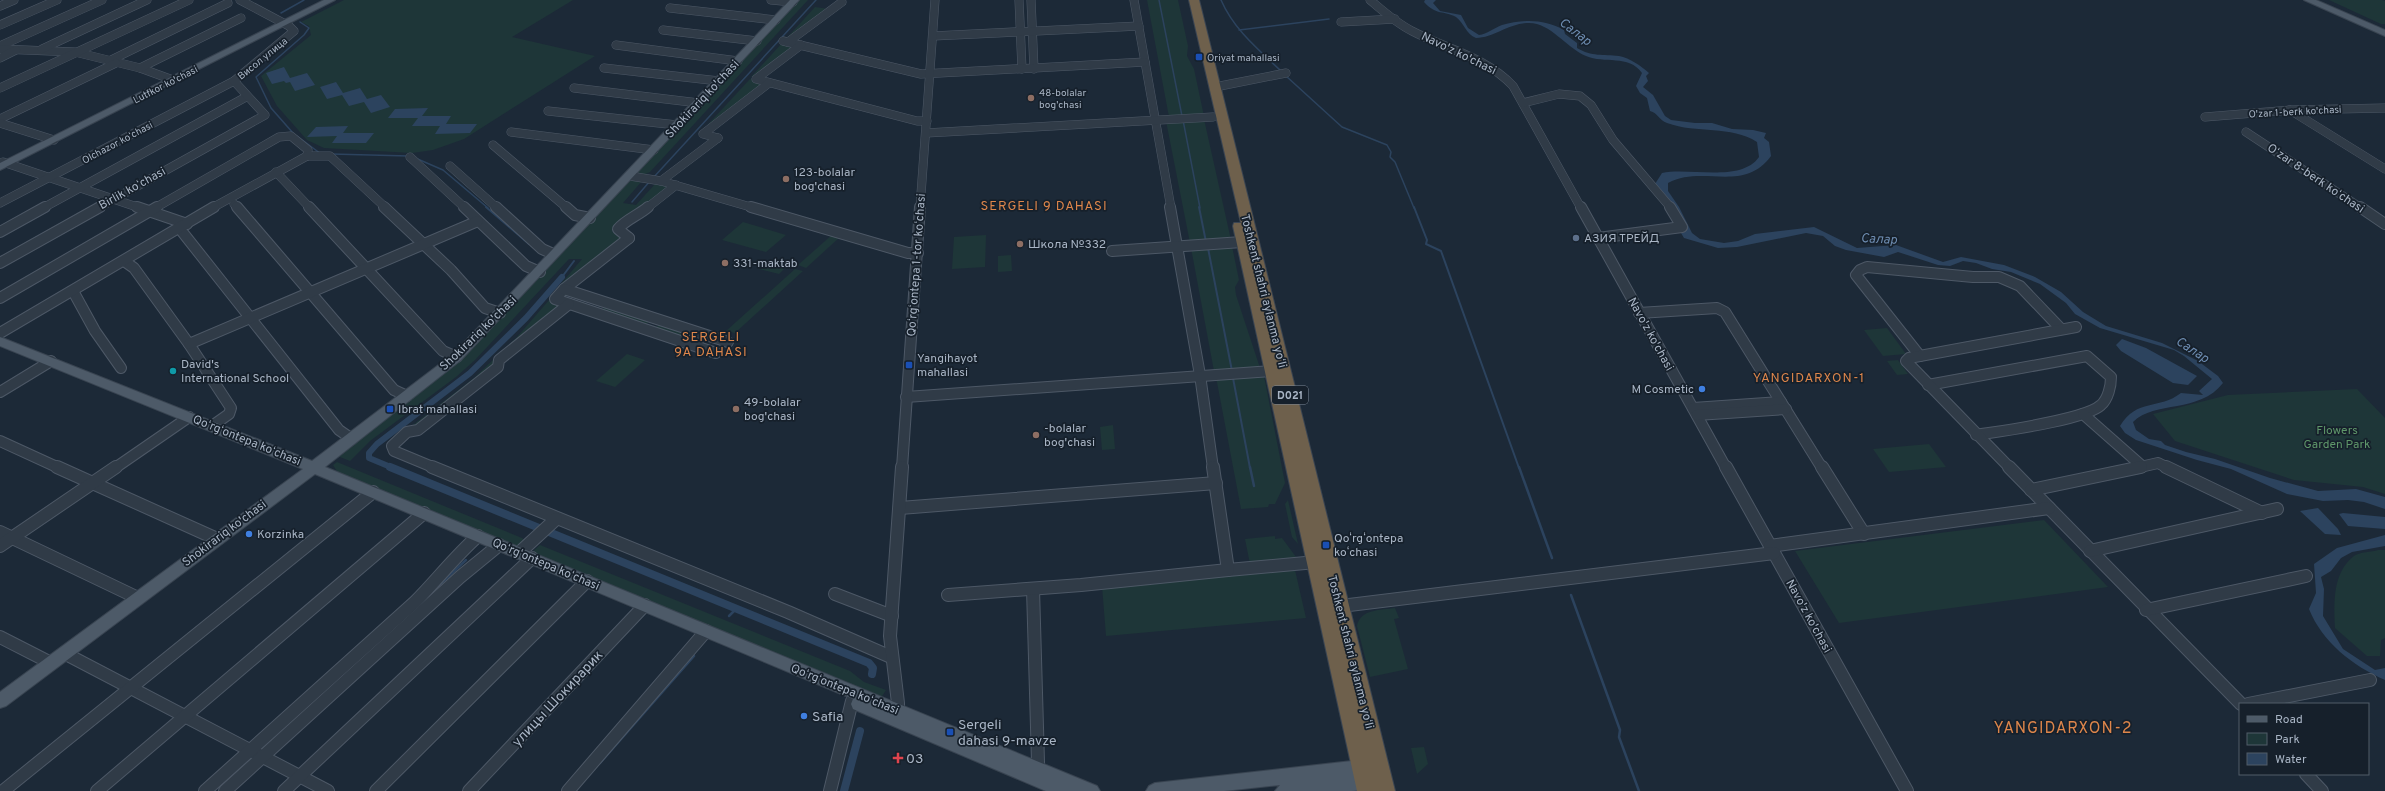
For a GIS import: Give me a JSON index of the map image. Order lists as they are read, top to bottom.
{
  "streets": {
    "highway": ["Toshkent shahri aylanma yoʻli", "D021"],
    "main road": ["Lutfkor ko'chasi", "Shokirariq ko'chasi", "Qoʻrgʻontepa koʻchasi"],
    "street": [
      "Navo'z ko'chasi",
      "Висол улица",
      "O'zar 1-berk ko'chasi",
      "Olchazor koʻchasi",
      "Oʻzar 8-berk koʻchasi",
      "Birlik koʻchasi",
      "Qoʻrgʻontepa 1-tor koʻchasi",
      "улицы Шокирарик"
    ]
  },
  "crossings": [
    ["Висол улица", "Lutfkor ko'chasi"],
    ["Висол улица", "Olchazor koʻchasi"],
    ["Висол улица", "Birlik koʻchasi"],
    ["Shokirariq ko'chasi", "Qoʻrgʻontepa koʻchasi"],
    ["Qoʻrgʻontepa 1-tor koʻchasi", "Qoʻrgʻontepa koʻchasi"],
    ["Qoʻrgʻontepa koʻchasi", "улицы Шокирарик"]
  ],
  "districts": [
    "SERGELI 9 DAHASI",
    "SERGELI 9A DAHASI",
    "YANGIDARXON-1",
    "YANGIDARXON-2"
  ],
  "water": ["Салар"],
  "parks": ["Flowers Garden Park"],
  "places": {
    "transit": [
      "Oriyat mahallasi",
      "Yangihayot mahallasi",
      "Ibrat mahallasi",
      "Qoʻrgʻontepa koʻchasi",
      "Sergeli dahasi 9-mavze"
    ],
    "other": [
      "48-bolalar bog'chasi",
      "123-bolalar bog'chasi",
      "АЗИЯ ТРЕЙД",
      "Школа №332",
      "331-maktab",
      "David's International School",
      "M Cosmetic",
      "49-bolalar bog'chasi",
      "-bolalar bog'chasi",
      "Korzinka",
      "Safia"
    ],
    "health": ["03"]
  },
  "legend": ["Road", "Park", "Water"]
}
